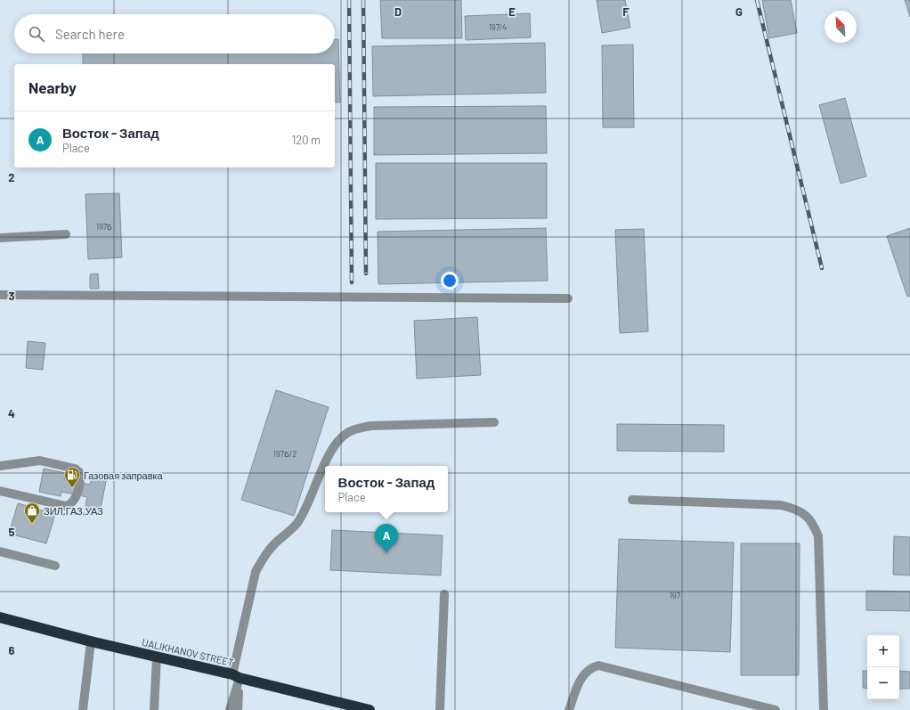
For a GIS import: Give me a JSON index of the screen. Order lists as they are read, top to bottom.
{
  "streets": {
    "highway": ["UALIKHANOV STREET"]
  },
  "places": {
    "fuel station": ["Газовая заправка"],
    "shop": ["ЗИЛ,ГАЗ,УАЗ"]
  },
  "house_numbers": [
    "197/4",
    "197Б",
    "197Б/2",
    "197"
  ],
  "north": "top left",
  "page": {
    "search": "Search here",
    "heading": "Nearby",
    "list": [
      {
        "mark": "A",
        "name": "Восток - Запад",
        "note": "Place",
        "value": "120 m"
      }
    ],
    "popup": ["Восток - Запад", "Place"],
    "pins": "A",
    "map_buttons": ["+", "−"]
  },
  "grid": {
    "columns": [
      "D",
      "E",
      "F",
      "G"
    ],
    "rows": [
      "2",
      "3",
      "4",
      "5",
      "6"
    ]
  }
}
